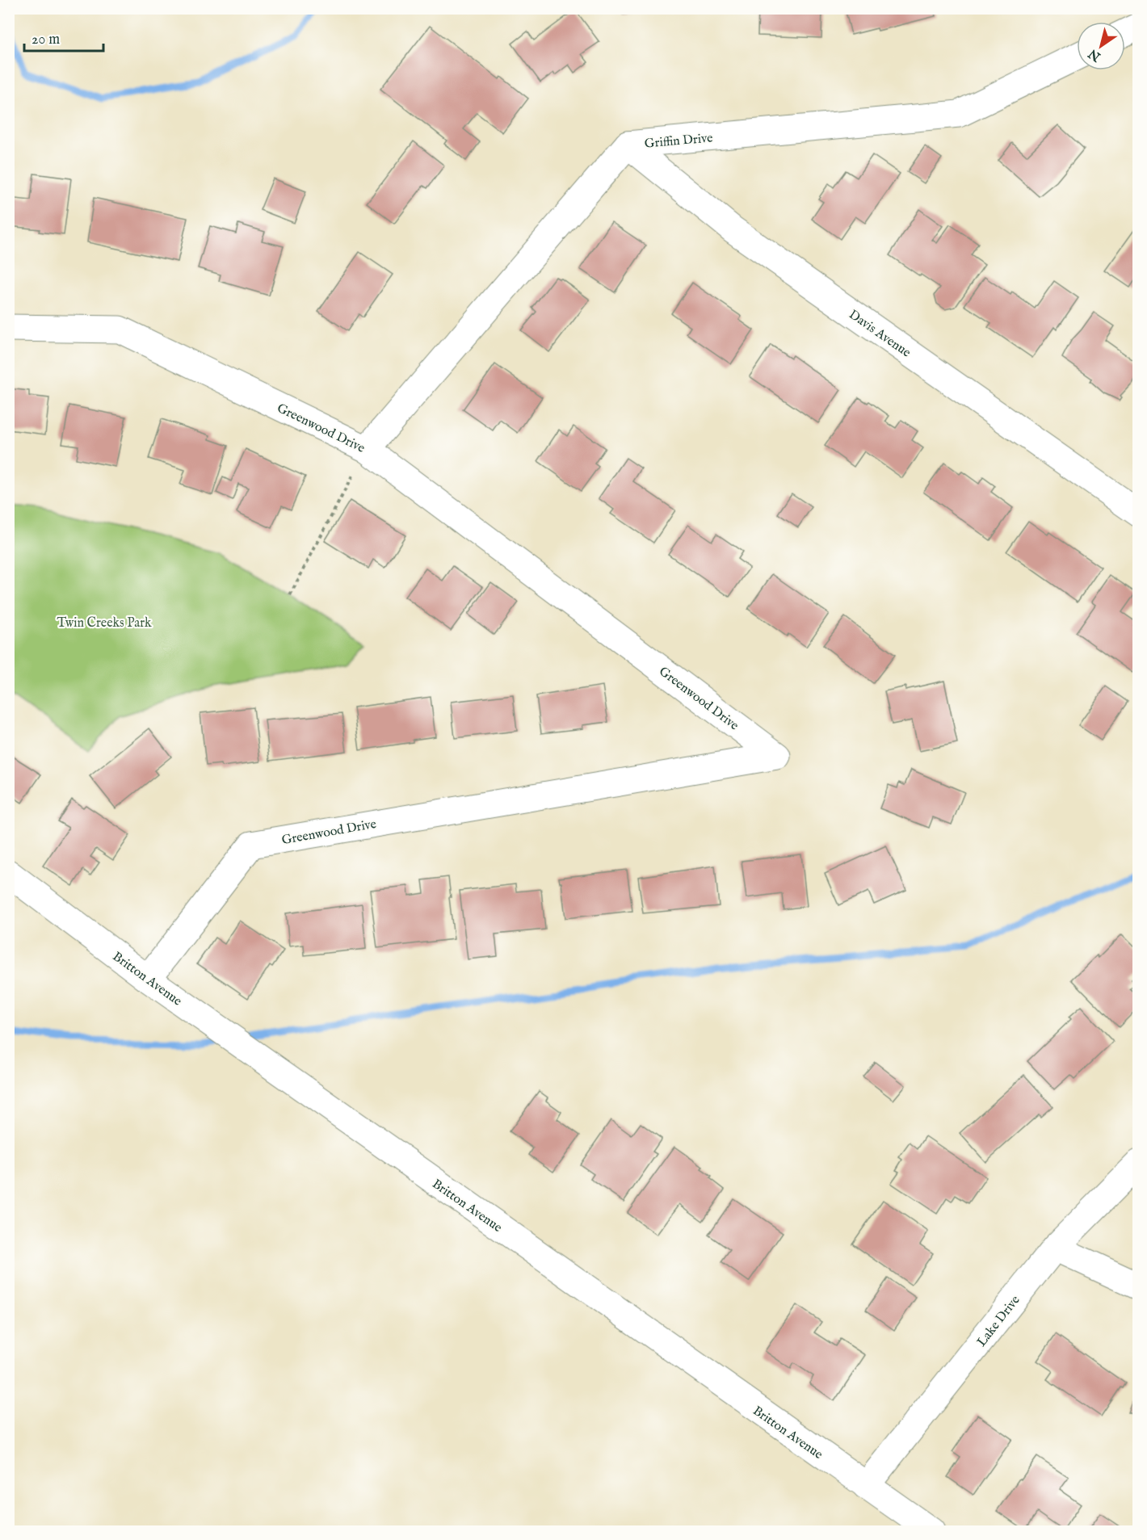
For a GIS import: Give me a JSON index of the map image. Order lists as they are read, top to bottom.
{
  "streets": {
    "street": [
      "Griffin Drive",
      "Davis Avenue",
      "Greenwood Drive",
      "Britton Avenue",
      "Lake Drive"
    ]
  },
  "crossings": [
    ["Griffin Drive", "Davis Avenue"],
    ["Griffin Drive", "Greenwood Drive"],
    ["Greenwood Drive", "Britton Avenue"],
    ["Britton Avenue", "Lake Drive"]
  ],
  "parks": ["Twin Creeks Park"],
  "scale_bar": "20 m",
  "north": "bottom left"
}
